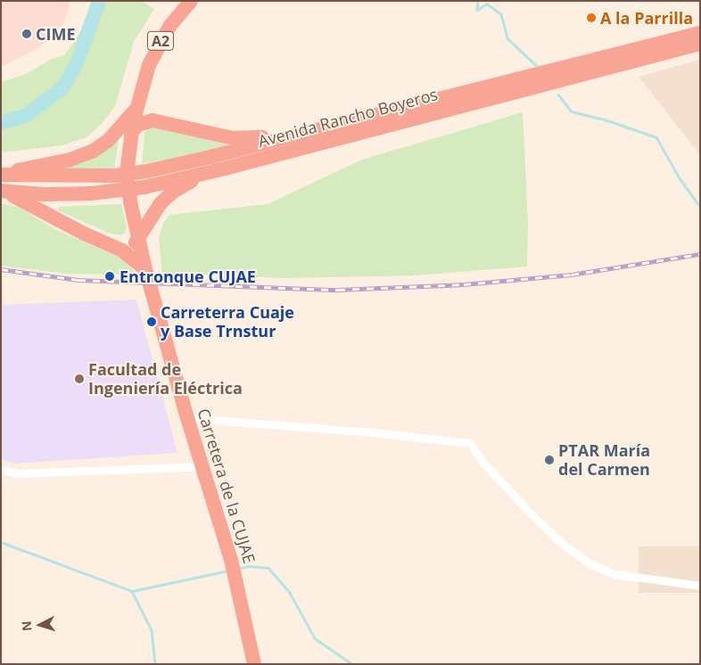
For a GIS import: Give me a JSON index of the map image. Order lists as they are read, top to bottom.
{
  "streets": {
    "highway": ["A2", "Avenida Rancho Boyeros", "Carretera de la CUJAE"]
  },
  "crossings": [
    ["A2", "Avenida Rancho Boyeros"],
    ["A2", "Carretera de la CUJAE"],
    ["Avenida Rancho Boyeros", "Carretera de la CUJAE"]
  ],
  "places": [
    "A la Parrilla",
    "CIME",
    "Entronque CUJAE",
    "Carreterra Cuaje y Base Trnstur",
    "Facultad de Ingeniería Eléctrica",
    "PTAR María del Carmen"
  ],
  "north": "left"
}
